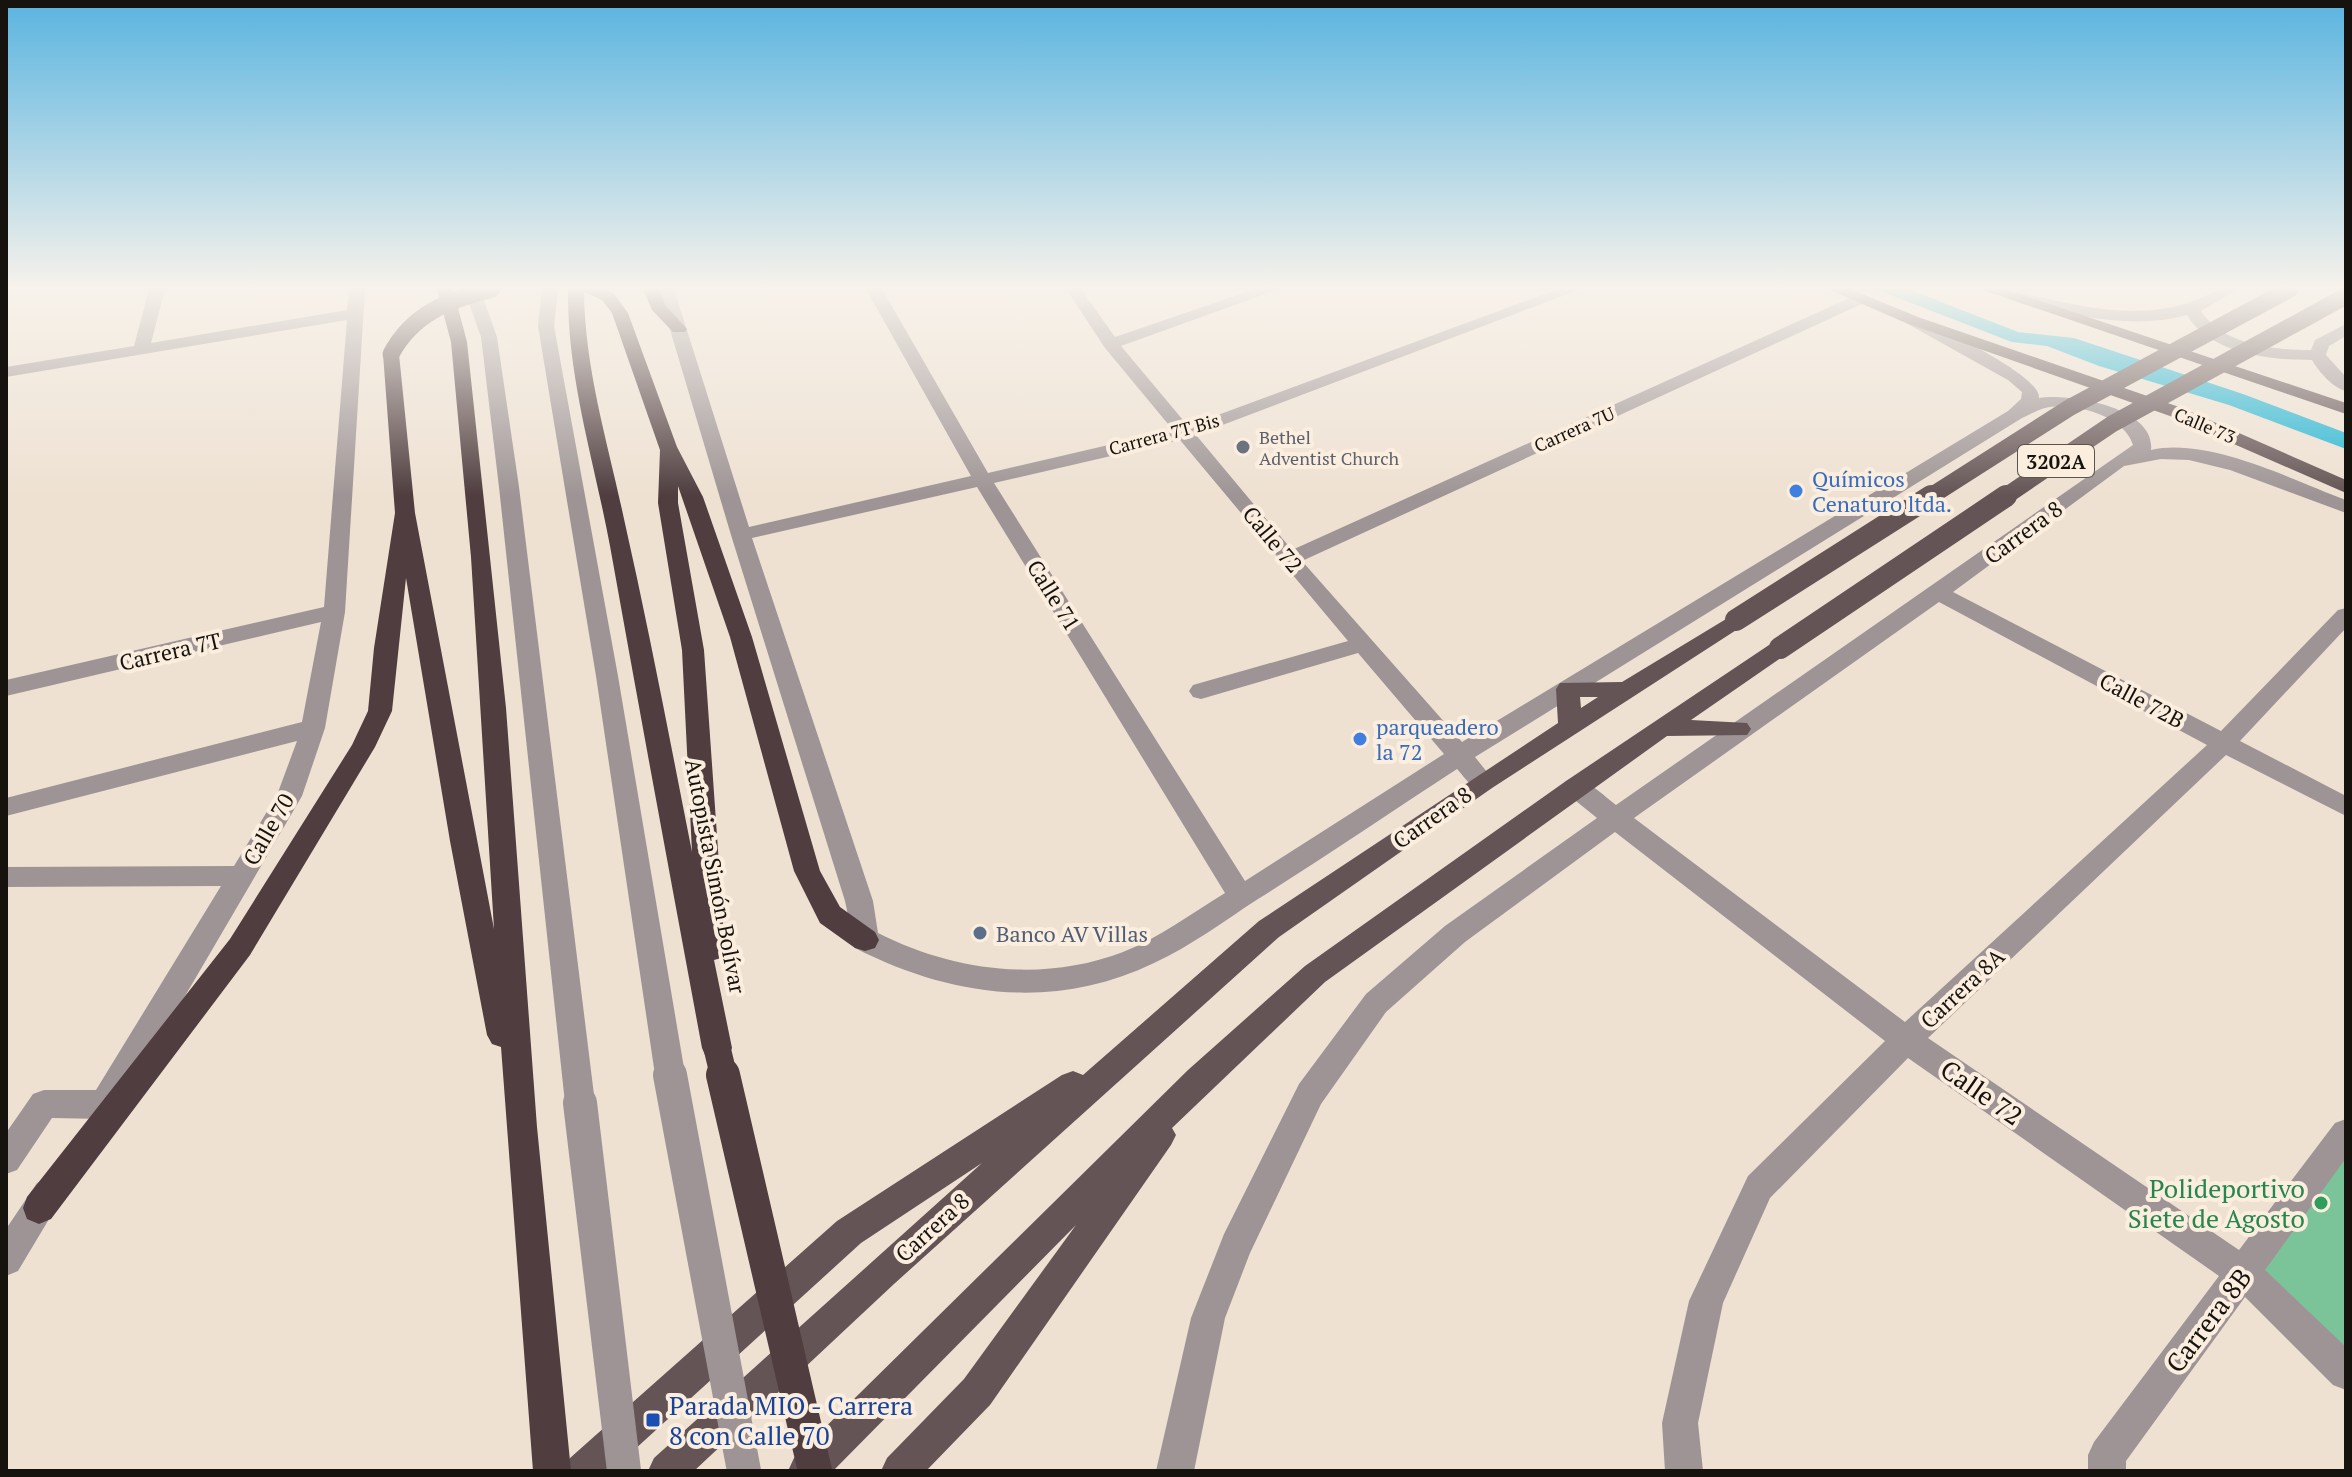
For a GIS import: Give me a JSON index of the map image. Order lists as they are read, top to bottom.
{
  "streets": {
    "highway": ["Autopista Simón Bolívar"],
    "main road": ["Calle 73", "3202A", "Carrera 8"],
    "street": [
      "Carrera 7U",
      "Carrera 7T Bis",
      "Calle 72",
      "Calle 71",
      "Carrera 7T",
      "Calle 72B",
      "Calle 70",
      "Carrera 8A",
      "Carrera 8B"
    ]
  },
  "crossings": [
    ["Carrera 7U", "Calle 72"],
    ["Carrera 7T Bis", "Calle 72"],
    ["Carrera 7T Bis", "Calle 71"],
    ["Carrera 8", "Calle 72"],
    ["Carrera 8", "Calle 71"],
    ["Carrera 8", "Calle 72B"],
    ["Calle 72", "Carrera 8A"],
    ["Calle 72", "Carrera 8B"],
    ["Carrera 7T", "Calle 70"],
    ["Calle 72B", "Carrera 8A"]
  ],
  "places": {
    "other": [
      "Bethel Adventist Church",
      "Químicos Cenaturo ltda.",
      "parqueadero la 72",
      "Banco AV Villas",
      "Polideportivo Siete de Agosto"
    ],
    "transit": ["Parada MIO - Carrera 8 con Calle 70"]
  }
}
